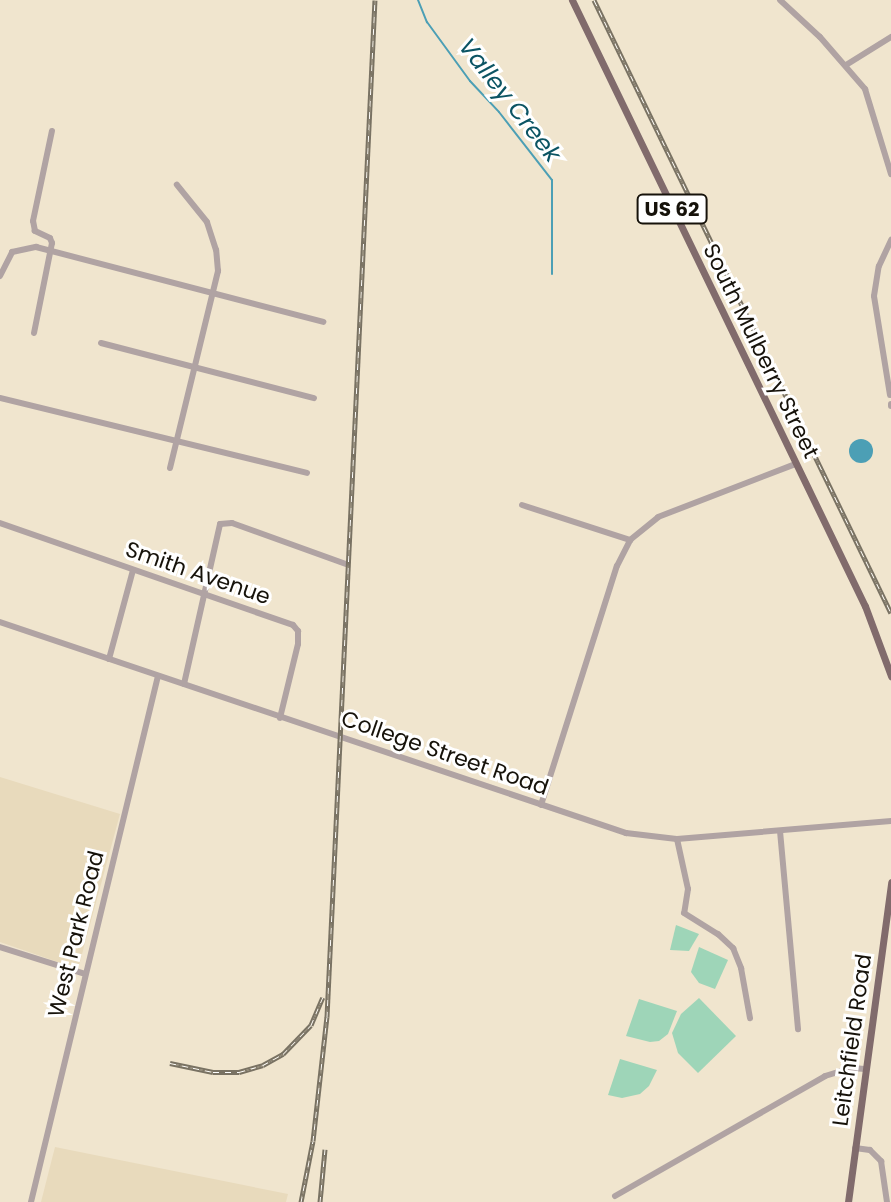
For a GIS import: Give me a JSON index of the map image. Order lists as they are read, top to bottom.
{
  "streets": {
    "main road": ["US 62", "South Mulberry Street", "Leitchfield Road"],
    "street": ["Smith Avenue", "College Street Road", "West Park Road"]
  },
  "crossings": [
    ["Smith Avenue", "College Street Road"],
    ["College Street Road", "West Park Road"]
  ],
  "water": ["Valley Creek"]
}
